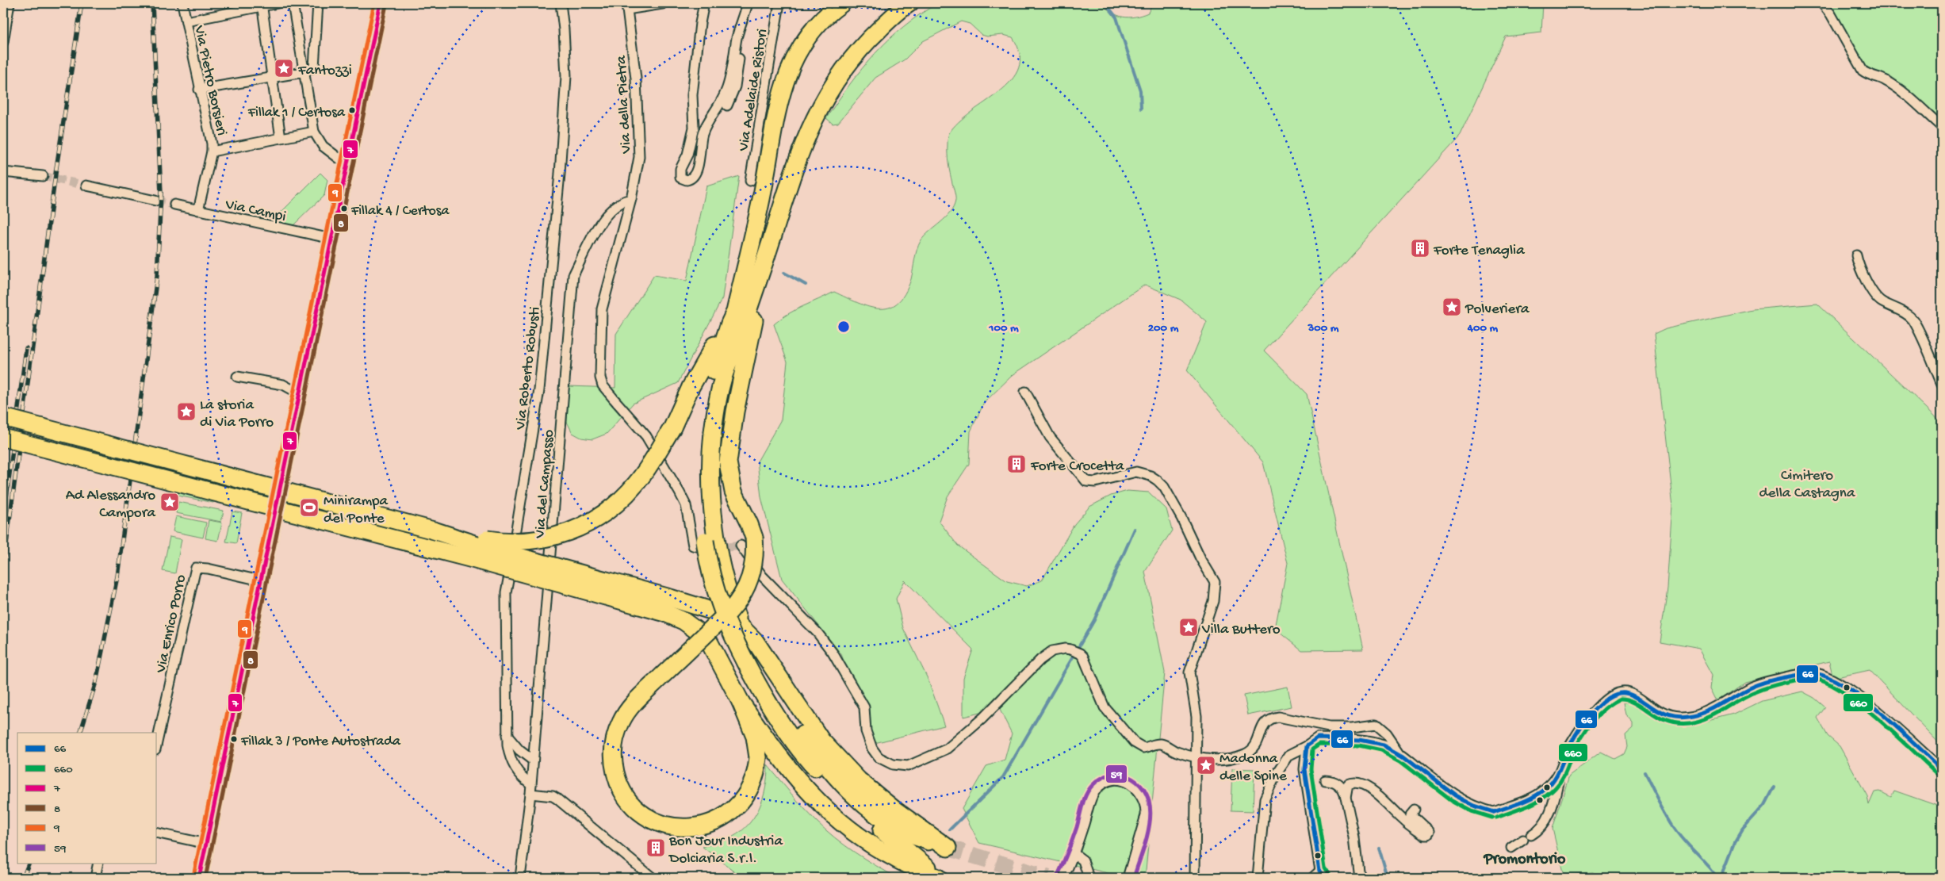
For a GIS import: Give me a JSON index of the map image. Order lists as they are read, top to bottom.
{
  "streets": {
    "street": [
      "Via Pietro Borsieri",
      "Via Adelaide Ristori",
      "Via della Pietra",
      "Via Campi",
      "Via Roberto Robusti",
      "Via del Campasso",
      "Via Enrico Porro"
    ]
  },
  "crossings": [
    ["Via Pietro Borsieri", "Via Campi"],
    ["Via della Pietra", "Via del Campasso"],
    ["Via Roberto Robusti", "Via del Campasso"]
  ],
  "districts": ["Promontorio"],
  "parks": ["Cimitero della Castagna"],
  "places": {
    "place": [
      "Fantozzi",
      "Polveriera",
      "La storia di Via Porro",
      "Ad Alessandro Campora",
      "Villa Buttero",
      "Madonna delle Spine"
    ],
    "other": ["Fillak 1 / Certosa", "Fillak 4 / Certosa", "Fillak 3 / Ponte Autostrada"],
    "building": ["Forte Tenaglia", "Forte Crocetta", "Bon Jour Industria Dolciaria S.r.l."],
    "sports": ["Minirampa del Ponte"]
  },
  "lines": [
    "transit line 7",
    "transit line 9",
    "transit line 8",
    "transit line 66",
    "transit line 660",
    "transit line 59"
  ],
  "legend": [
    "66",
    "660",
    "7",
    "8",
    "9",
    "59"
  ],
  "rings": [
    "100 m",
    "200 m",
    "300 m",
    "400 m"
  ]
}
